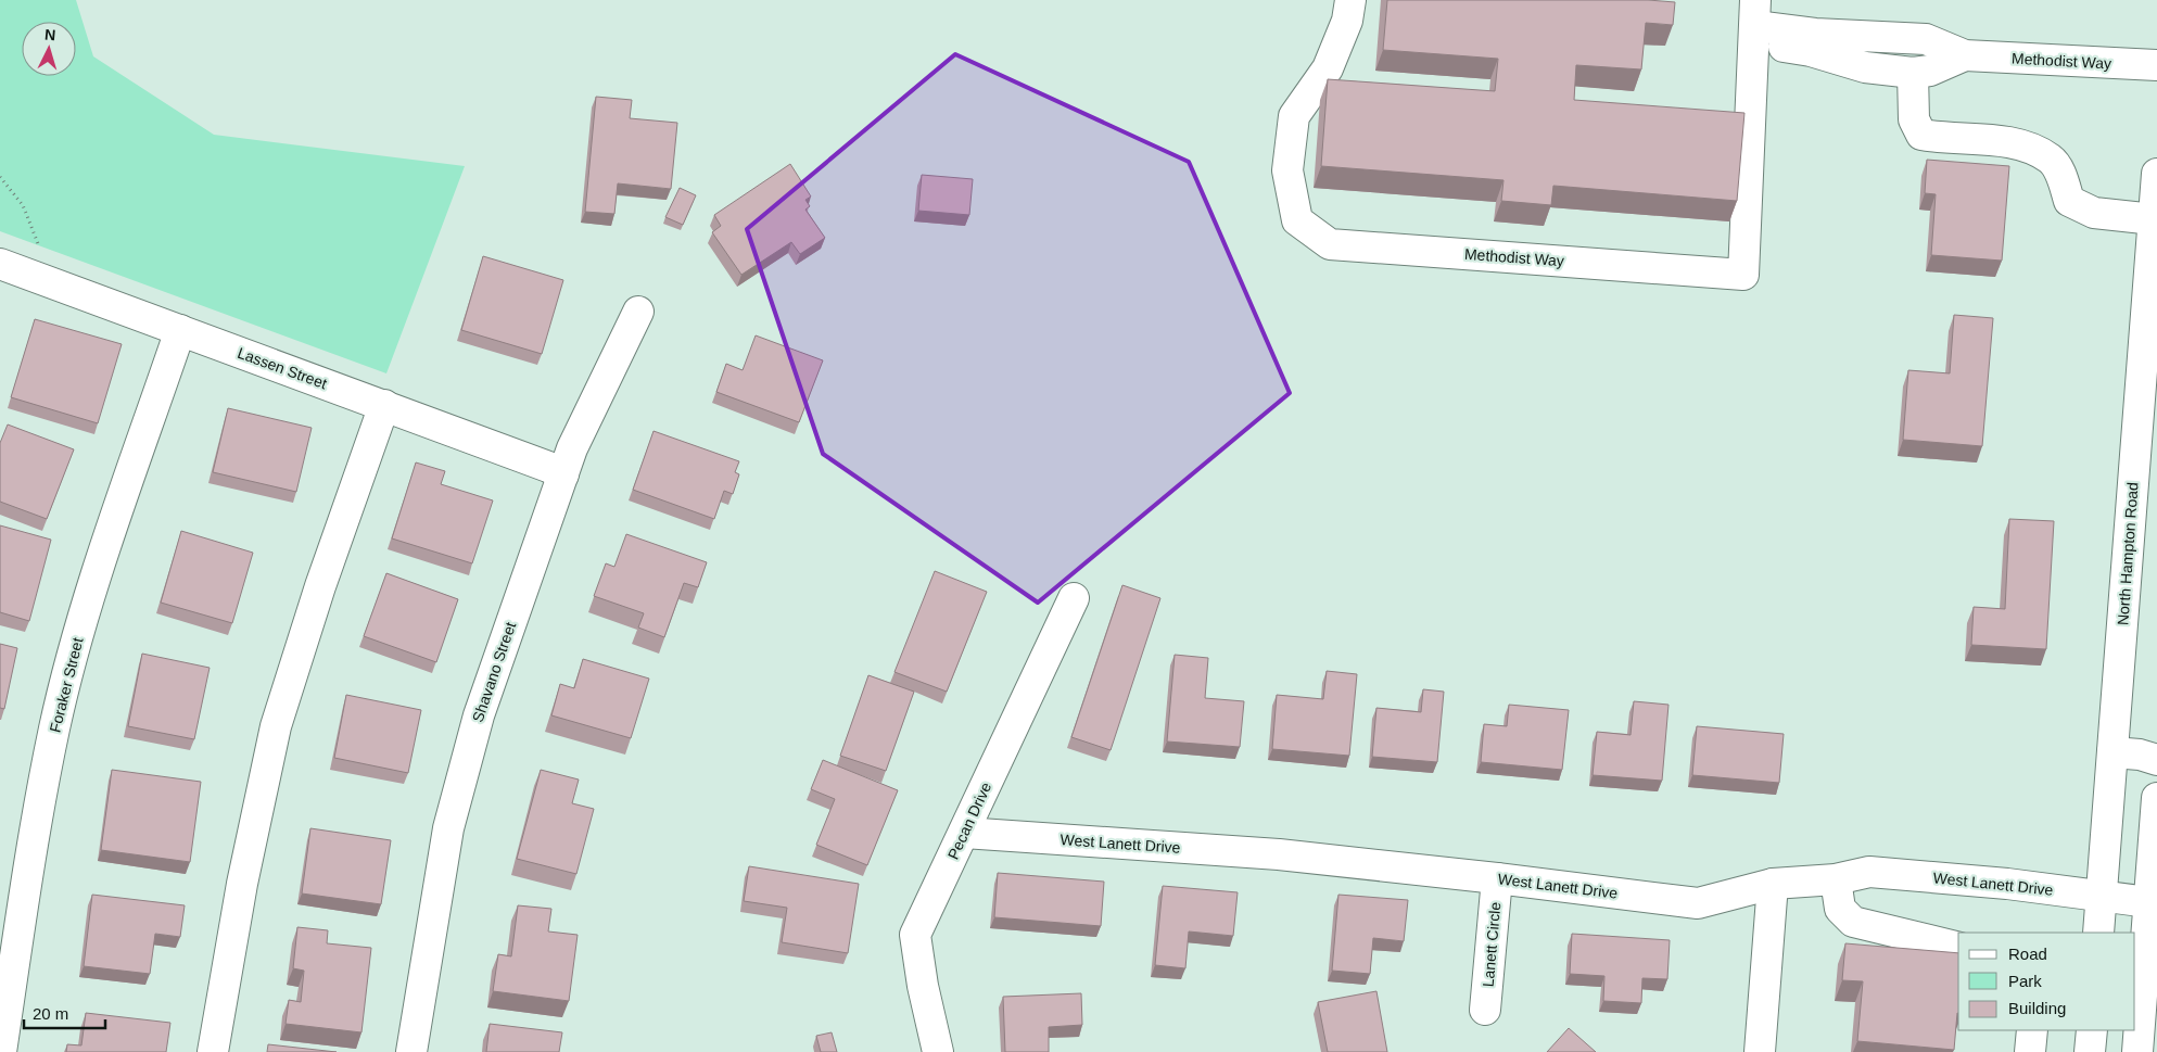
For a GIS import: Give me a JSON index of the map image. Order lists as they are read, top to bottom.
{
  "streets": {
    "street": [
      "Methodist Way",
      "Lassen Street",
      "North Hampton Road",
      "Shavano Street",
      "Foraker Street",
      "Pecan Drive",
      "West Lanett Drive",
      "Lanett Circle"
    ]
  },
  "crossings": [
    ["Lassen Street", "Shavano Street"],
    ["Lassen Street", "Foraker Street"],
    ["North Hampton Road", "West Lanett Drive"],
    ["Pecan Drive", "West Lanett Drive"],
    ["West Lanett Drive", "Lanett Circle"]
  ],
  "legend": ["Road", "Park", "Building"],
  "scale_bar": "20 m",
  "north": "top"
}
